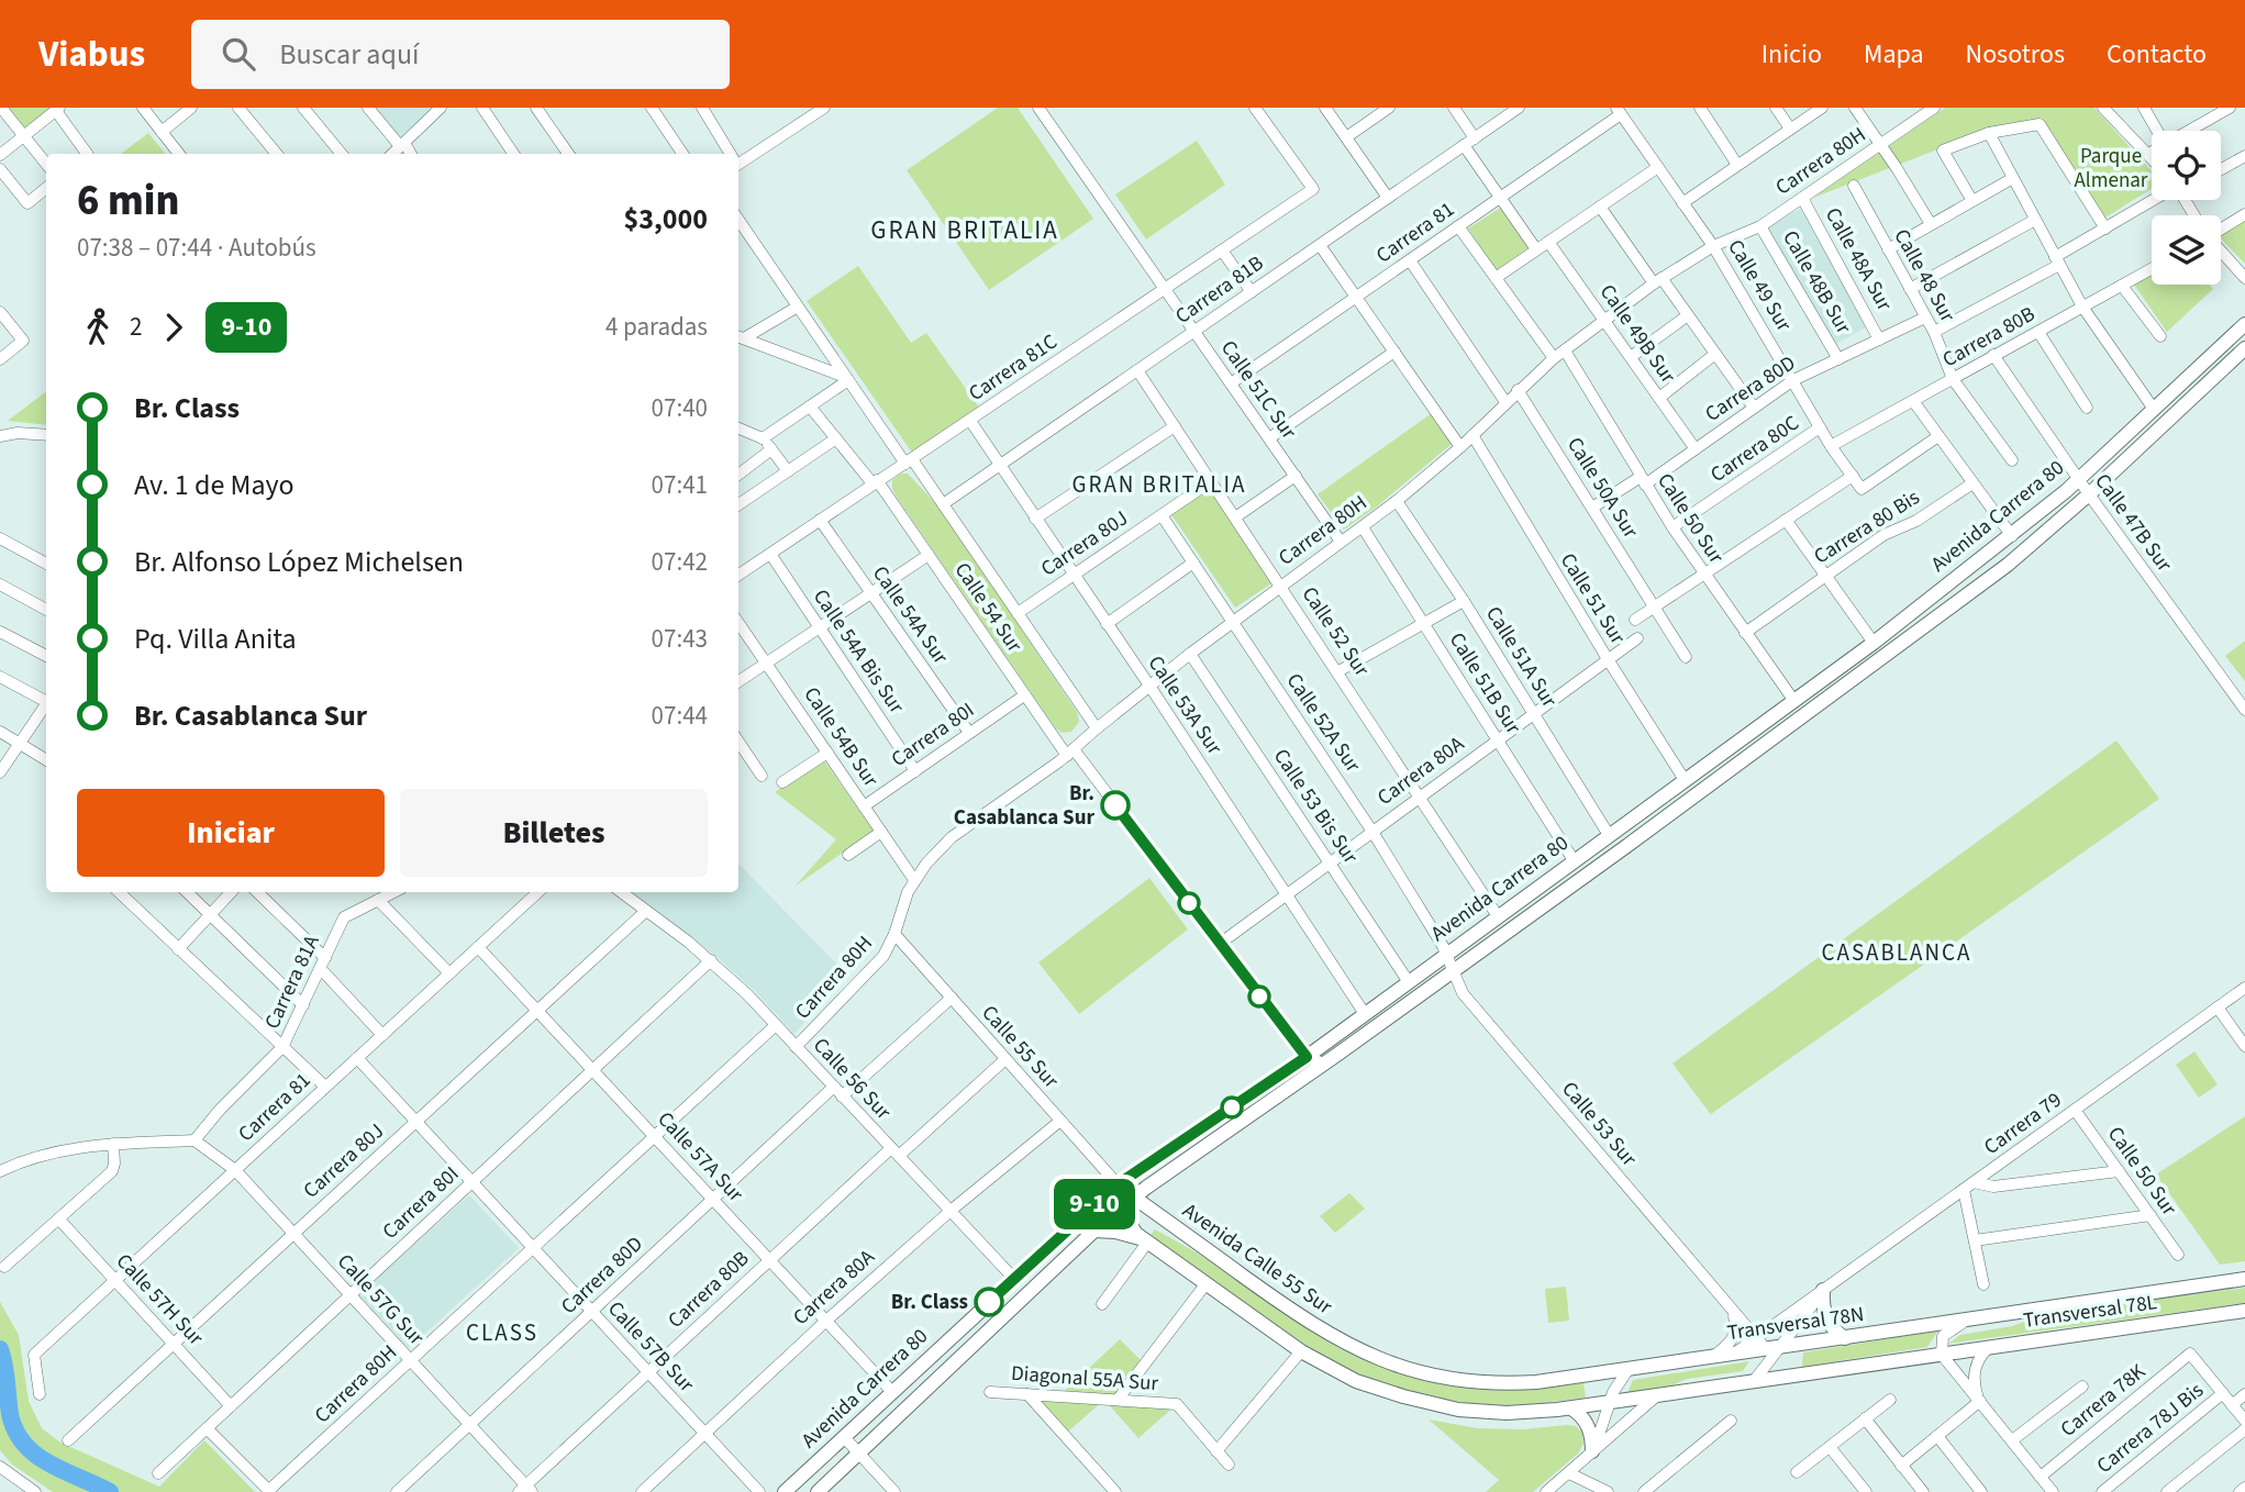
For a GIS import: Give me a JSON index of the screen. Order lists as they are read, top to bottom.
{
  "streets": {
    "main road": [
      "Avenida Carrera 80",
      "Avenida Calle 55 Sur",
      "Transversal 78L",
      "Transversal 78N"
    ],
    "street": [
      "Carrera 80H",
      "Carrera 81",
      "Calle 48A Sur",
      "Calle 48 Sur",
      "Calle 48B Sur",
      "Calle 49 Sur",
      "Carrera 81B",
      "Calle 49B Sur",
      "Carrera 80B",
      "Carrera 81C",
      "Carrera 80D",
      "Calle 51C Sur",
      "Carrera 80C",
      "Calle 50A Sur",
      "Calle 50 Sur",
      "Calle 47B Sur",
      "Carrera 80 Bis",
      "Carrera 80J",
      "Calle 51 Sur",
      "Calle 54 Sur",
      "Calle 54A Sur",
      "Calle 52 Sur",
      "Calle 54A Bis Sur",
      "Calle 51A Sur",
      "Calle 51B Sur",
      "Calle 53A Sur",
      "Calle 52A Sur",
      "Carrera 80I",
      "Calle 54B Sur",
      "Carrera 80A",
      "Calle 53 Bis Sur",
      "Carrera 81A",
      "Calle 55 Sur",
      "Calle 56 Sur",
      "Calle 53 Sur",
      "Carrera 79",
      "Calle 57A Sur",
      "Calle 57H Sur",
      "Calle 57G Sur",
      "Calle 57B Sur",
      "Diagonal 55A Sur",
      "Carrera 78K",
      "Carrera 78J Bis"
    ]
  },
  "crossings": [
    ["Carrera 80H", "Calle 48A Sur"],
    ["Carrera 80H", "Calle 48B Sur"],
    ["Carrera 80H", "Calle 49 Sur"],
    ["Carrera 80H", "Calle 49B Sur"],
    ["Carrera 80H", "Calle 51C Sur"],
    ["Carrera 80H", "Calle 50A Sur"],
    ["Carrera 80H", "Calle 50 Sur"],
    ["Carrera 80H", "Calle 51 Sur"],
    ["Carrera 80H", "Calle 54 Sur"],
    ["Carrera 80H", "Calle 52 Sur"],
    ["Carrera 80H", "Calle 51A Sur"],
    ["Carrera 80H", "Calle 51B Sur"],
    ["Carrera 80H", "Calle 53A Sur"],
    ["Carrera 80H", "Calle 52A Sur"],
    ["Carrera 80H", "Calle 54B Sur"],
    ["Carrera 80H", "Calle 53 Bis Sur"],
    ["Carrera 80H", "Calle 55 Sur"],
    ["Carrera 80H", "Calle 56 Sur"],
    ["Carrera 80H", "Calle 57A Sur"],
    ["Carrera 80H", "Calle 57G Sur"],
    ["Carrera 80H", "Calle 57B Sur"],
    ["Carrera 81", "Calle 49 Sur"],
    ["Carrera 81", "Calle 51C Sur"],
    ["Carrera 81", "Calle 57A Sur"],
    ["Carrera 81", "Calle 57H Sur"],
    ["Carrera 81", "Calle 57G Sur"],
    ["Carrera 81", "Calle 57B Sur"],
    ["Calle 48A Sur", "Carrera 80D"],
    ["Calle 48 Sur", "Carrera 80B"],
    ["Calle 48 Sur", "Carrera 80D"],
    ["Calle 48B Sur", "Carrera 80D"],
    ["Calle 49 Sur", "Carrera 80B"],
    ["Calle 49 Sur", "Carrera 80D"],
    ["Calle 49 Sur", "Carrera 80C"],
    ["Carrera 81B", "Calle 51C Sur"],
    ["Carrera 81B", "Calle 54 Sur"],
    ["Carrera 81B", "Calle 52 Sur"],
    ["Carrera 81B", "Calle 53A Sur"],
    ["Calle 49B Sur", "Carrera 80D"],
    ["Carrera 80B", "Calle 47B Sur"],
    ["Carrera 80B", "Calle 55 Sur"],
    ["Carrera 80B", "Calle 56 Sur"],
    ["Carrera 80B", "Calle 57A Sur"],
    ["Carrera 80B", "Calle 57G Sur"],
    ["Carrera 80B", "Calle 57B Sur"],
    ["Carrera 81C", "Calle 51C Sur"],
    ["Carrera 81C", "Calle 54 Sur"],
    ["Carrera 81C", "Calle 54A Sur"],
    ["Carrera 81C", "Calle 54A Bis Sur"],
    ["Carrera 81C", "Calle 53A Sur"],
    ["Carrera 80D", "Calle 50A Sur"],
    ["Carrera 80D", "Calle 50 Sur"],
    ["Carrera 80D", "Calle 55 Sur"],
    ["Carrera 80D", "Calle 56 Sur"],
    ["Carrera 80D", "Calle 57A Sur"],
    ["Carrera 80D", "Calle 57G Sur"],
    ["Carrera 80D", "Calle 57B Sur"],
    ["Carrera 80C", "Calle 50 Sur"],
    ["Avenida Carrera 80", "Calle 50 Sur"],
    ["Avenida Carrera 80", "Calle 47B Sur"],
    ["Avenida Carrera 80", "Calle 51 Sur"],
    ["Avenida Carrera 80", "Calle 54 Sur"],
    ["Avenida Carrera 80", "Calle 52 Sur"],
    ["Avenida Carrera 80", "Calle 51A Sur"],
    ["Avenida Carrera 80", "Calle 51B Sur"],
    ["Avenida Carrera 80", "Calle 53A Sur"],
    ["Avenida Carrera 80", "Calle 52A Sur"],
    ["Avenida Carrera 80", "Calle 53 Bis Sur"],
    ["Avenida Carrera 80", "Calle 55 Sur"],
    ["Avenida Carrera 80", "Calle 56 Sur"],
    ["Avenida Carrera 80", "Calle 53 Sur"],
    ["Avenida Carrera 80", "Calle 57A Sur"],
    ["Avenida Carrera 80", "Avenida Calle 55 Sur"],
    ["Calle 50 Sur", "Carrera 80 Bis"],
    ["Calle 50 Sur", "Carrera 79"],
    ["Carrera 80J", "Calle 54 Sur"],
    ["Carrera 80J", "Calle 52 Sur"],
    ["Carrera 80J", "Calle 53A Sur"],
    ["Carrera 80J", "Calle 52A Sur"],
    ["Carrera 80J", "Calle 56 Sur"],
    ["Carrera 80J", "Calle 57A Sur"],
    ["Carrera 80J", "Calle 57H Sur"],
    ["Carrera 80J", "Calle 57G Sur"],
    ["Carrera 80J", "Calle 57B Sur"],
    ["Calle 51 Sur", "Carrera 80A"],
    ["Calle 54 Sur", "Carrera 80I"],
    ["Calle 54A Sur", "Carrera 80I"],
    ["Calle 52 Sur", "Carrera 80A"],
    ["Calle 54A Bis Sur", "Carrera 80I"],
    ["Calle 51A Sur", "Carrera 80A"],
    ["Calle 51B Sur", "Carrera 80A"],
    ["Calle 53A Sur", "Carrera 80A"],
    ["Calle 52A Sur", "Carrera 80A"],
    ["Calle 52A Sur", "Calle 53 Sur"],
    ["Carrera 80I", "Calle 54B Sur"],
    ["Carrera 80I", "Calle 56 Sur"],
    ["Carrera 80I", "Calle 57A Sur"],
    ["Carrera 80I", "Calle 57H Sur"],
    ["Carrera 80I", "Calle 57G Sur"],
    ["Carrera 80I", "Calle 57B Sur"],
    ["Carrera 80A", "Calle 53 Bis Sur"],
    ["Carrera 80A", "Calle 55 Sur"],
    ["Carrera 80A", "Calle 56 Sur"],
    ["Carrera 80A", "Calle 57A Sur"],
    ["Carrera 80A", "Calle 57B Sur"],
    ["Carrera 81A", "Calle 57G Sur"],
    ["Calle 55 Sur", "Avenida Calle 55 Sur"],
    ["Calle 53 Sur", "Carrera 79"],
    ["Calle 53 Sur", "Transversal 78N"],
    ["Carrera 79", "Transversal 78N"],
    ["Avenida Calle 55 Sur", "Transversal 78N"],
    ["Transversal 78L", "Transversal 78N"],
    ["Carrera 78K", "Carrera 78J Bis"]
  ],
  "districts": [
    "GRAN BRITALIA",
    "GRAN BRITALIA",
    "CASABLANCA",
    "CLASS"
  ],
  "parks": ["Parque Almenar"],
  "places": ["Br. Casablanca Sur", "Br. Class"],
  "lines": ["bus line 9-10"],
  "page": {
    "header": "Viabus",
    "search": "Buscar aquí",
    "nav": [
      "Inicio",
      "Mapa",
      "Nosotros",
      "Contacto"
    ],
    "on_map": "9-10",
    "heading": ["6 min", "07:38 – 07:44 · Autobús", "$3,000"],
    "legs": ["2", "9-10", "4 paradas"],
    "list": [
      {
        "name": "Br. Class",
        "value": "07:40"
      },
      {
        "name": "Av. 1 de Mayo",
        "value": "07:41"
      },
      {
        "name": "Br. Alfonso López Michelsen",
        "value": "07:42"
      },
      {
        "name": "Pq. Villa Anita",
        "value": "07:43"
      },
      {
        "name": "Br. Casablanca Sur",
        "value": "07:44"
      }
    ],
    "buttons": ["Iniciar", "Billetes"]
  }
}
